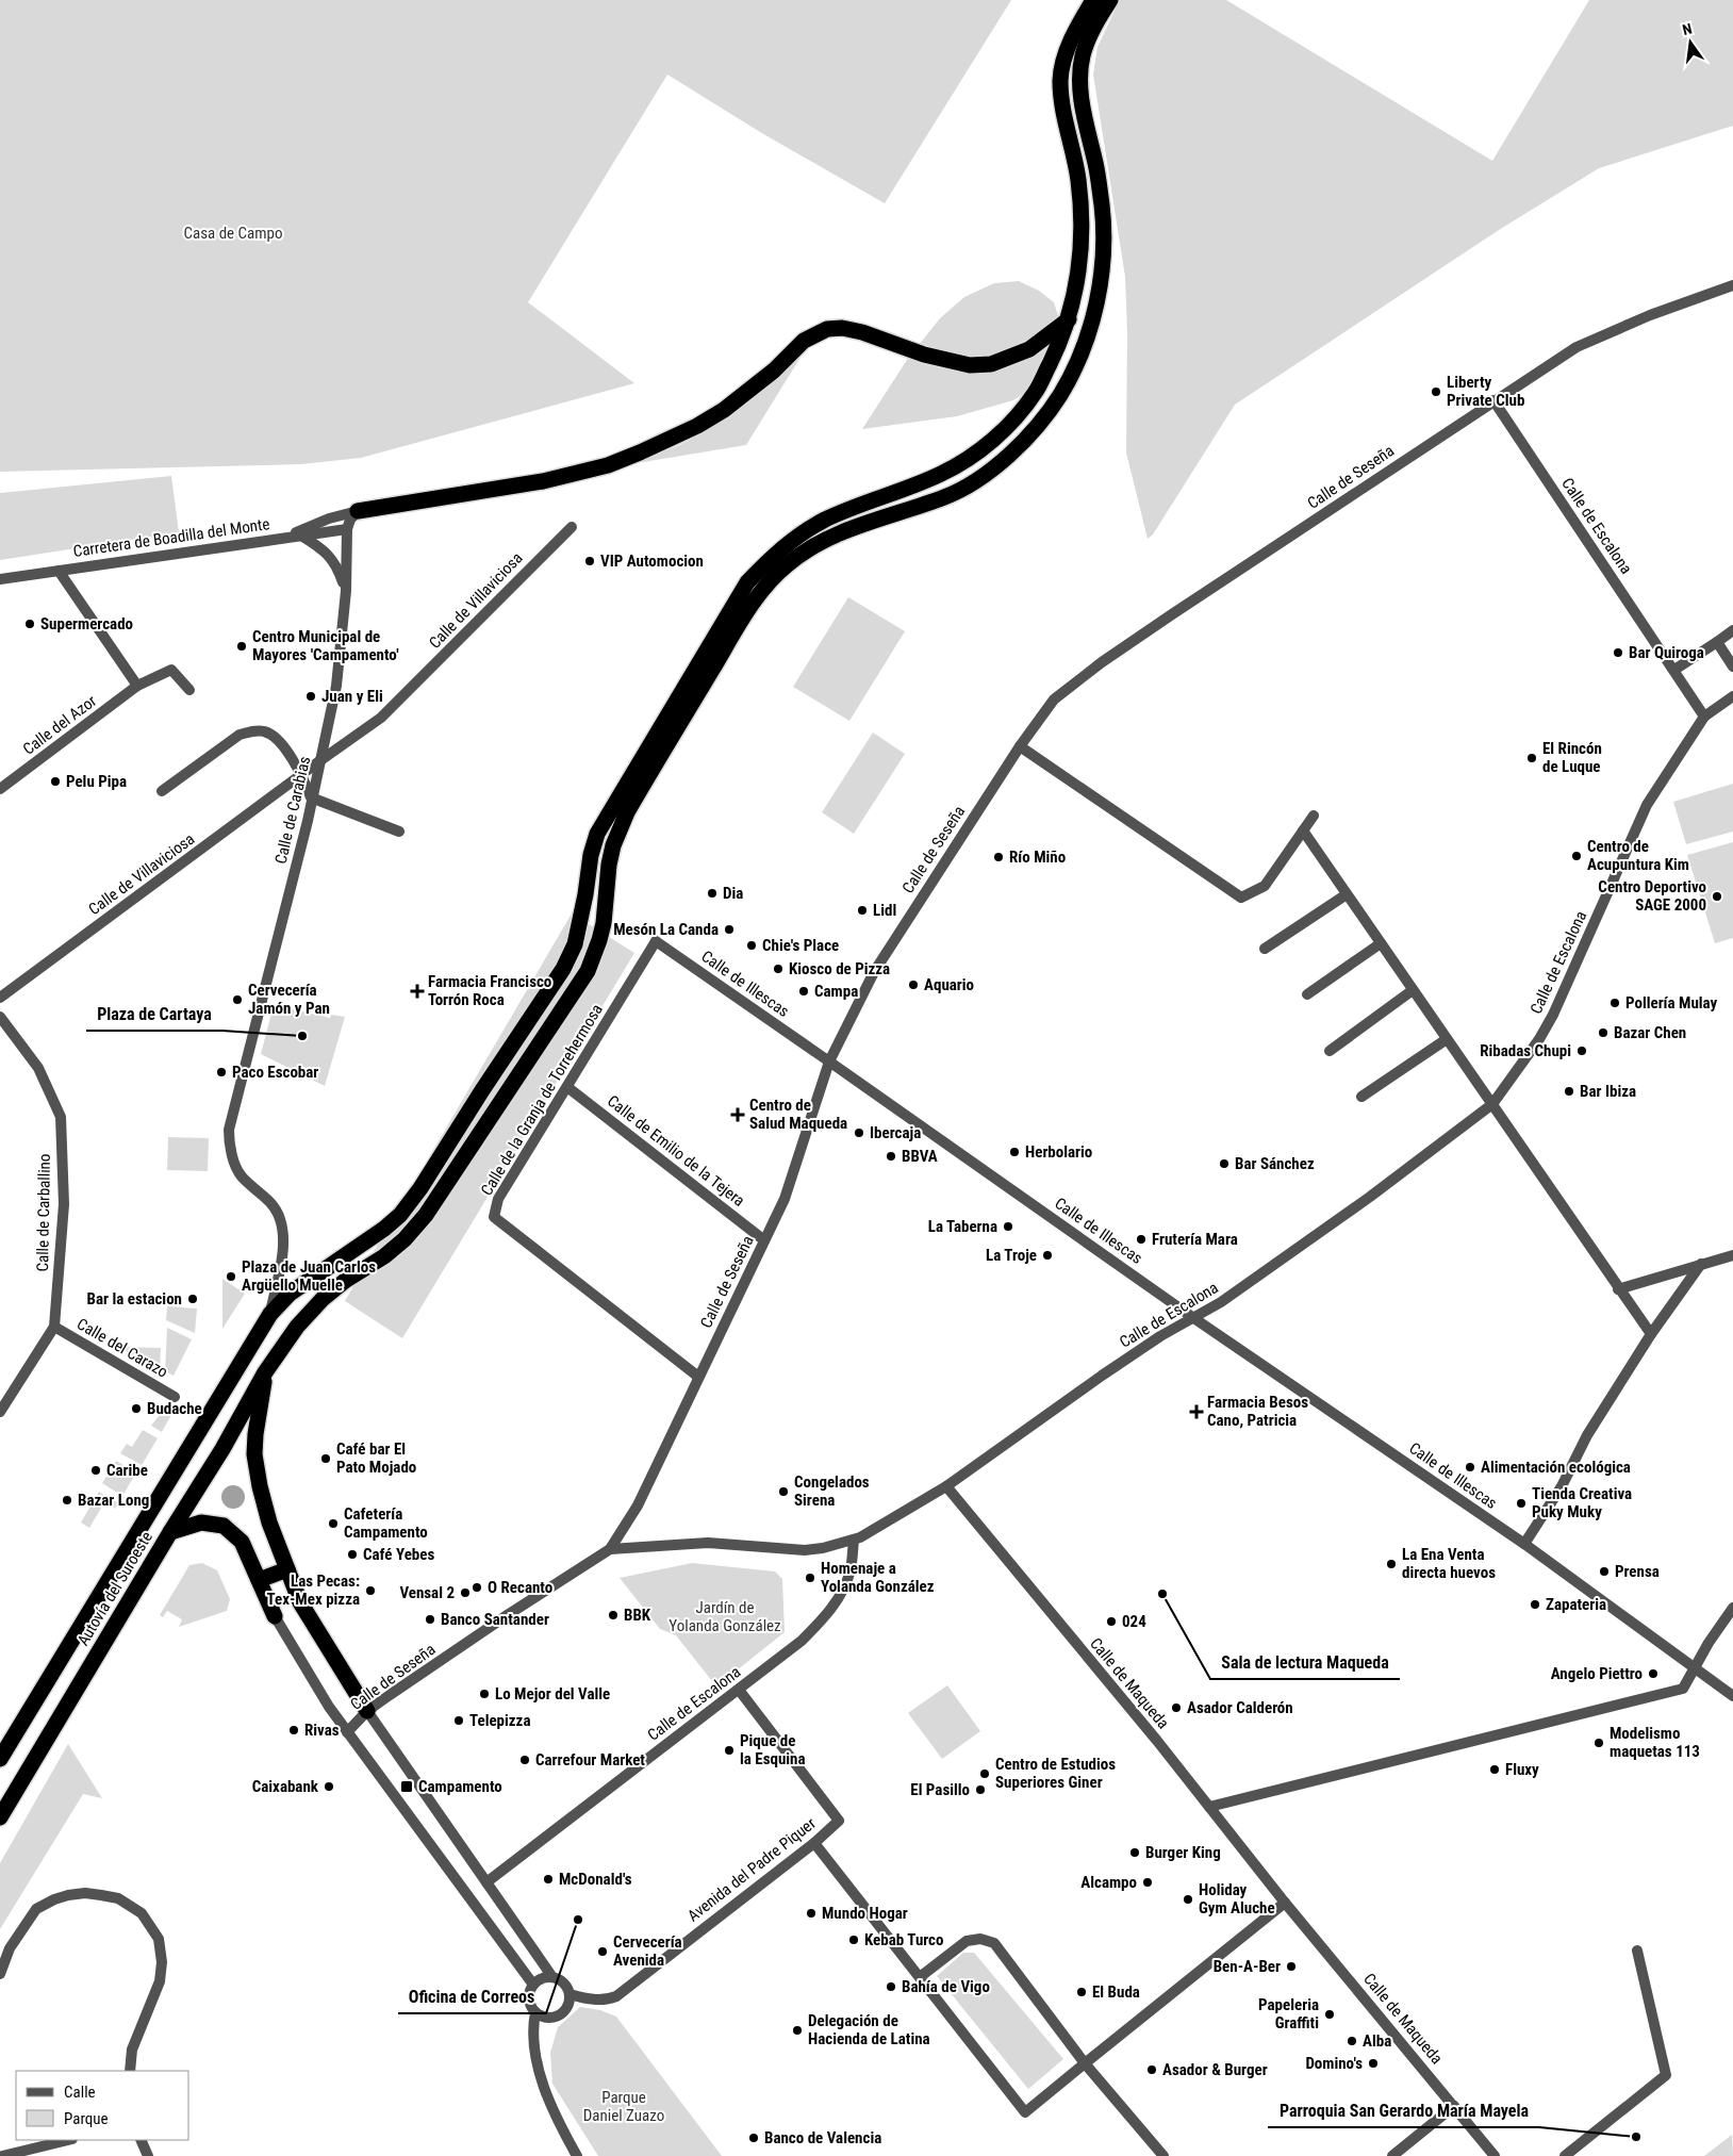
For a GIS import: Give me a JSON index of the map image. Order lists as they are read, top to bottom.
{
  "streets": {
    "highway": ["Autovía del Suroeste"],
    "street": [
      "Calle de Seseña",
      "Calle de Escalona",
      "Carretera de Boadilla del Monte",
      "Calle de Villaviciosa",
      "Calle del Azor",
      "Calle de Carabias",
      "Calle de Illescas",
      "Calle de la Granja de Torrehermosa",
      "Calle de Emilio de la Tejera",
      "Calle de Carballino",
      "Calle del Carazo",
      "Calle de Maqueda",
      "Avenida del Padre Piquer"
    ]
  },
  "crossings": [
    ["Calle de Seseña", "Calle de Escalona"],
    ["Calle de Seseña", "Calle de Illescas"],
    ["Calle de Seseña", "Calle de la Granja de Torrehermosa"],
    ["Calle de Seseña", "Calle de Emilio de la Tejera"],
    ["Calle de Escalona", "Calle de Illescas"],
    ["Calle de Escalona", "Calle de Maqueda"],
    ["Calle de Escalona", "Avenida del Padre Piquer"],
    ["Carretera de Boadilla del Monte", "Calle de Carabias"],
    ["Calle de Villaviciosa", "Calle de Carabias"],
    ["Calle de Carabias", "Autovía del Suroeste"],
    ["Calle de Illescas", "Calle de la Granja de Torrehermosa"],
    ["Calle de la Granja de Torrehermosa", "Calle de Emilio de la Tejera"],
    ["Calle de Carballino", "Calle del Carazo"]
  ],
  "parks": ["Casa de Campo", "Jardín de Yolanda González", "Parque Daniel Zuazo"],
  "places": {
    "other": [
      "Liberty Private Club",
      "VIP Automocion",
      "Supermercado",
      "Centro Municipal de Mayores 'Campamento'",
      "Bar Quiroga",
      "Juan y Eli",
      "El Rincón de Luque",
      "Pelu Pipa",
      "Centro de Acupuntura Kim",
      "Río Miño",
      "Dia",
      "Centro Deportivo SAGE 2000",
      "Lidl",
      "Mesón La Canda",
      "Chie's Place",
      "Kiosco de Pizza",
      "Aquario",
      "Campa",
      "Cervecería Jamón y Pan",
      "Pollería Mulay",
      "Bazar Chen",
      "Plaza de Cartaya",
      "Ribadas Chupi",
      "Paco Escobar",
      "Bar Ibiza",
      "Ibercaja",
      "Herbolario",
      "BBVA",
      "Bar Sánchez",
      "La Taberna",
      "Frutería Mara",
      "La Troje",
      "Plaza de Juan Carlos Argüello Muelle",
      "Bar la estacion",
      "Budache",
      "Café bar El Pato Mojado",
      "Alimentación ecológica",
      "Caribe",
      "Congelados Sirena",
      "Bazar Long",
      "Tienda Creativa Puky Muky",
      "Cafetería Campamento",
      "Café Yebes",
      "La Ena Venta directa huevos",
      "Prensa",
      "Homenaje a Yolanda González",
      "O Recanto",
      "Las Pecas: Tex-Mex pizza",
      "Vensal 2",
      "Sala de lectura Maqueda",
      "Zapateria",
      "BBK",
      "Banco Santander",
      "024",
      "Angelo Piettro",
      "Lo Mejor del Valle",
      "Asador Calderón",
      "Telepizza",
      "Rivas",
      "Modelismo maquetas 113",
      "Pique de la Esquina",
      "Carrefour Market",
      "Fluxy",
      "Centro de Estudios Superiores Giner",
      "Caixabank",
      "El Pasillo",
      "Burger King",
      "McDonald's",
      "Alcampo",
      "Holiday Gym Aluche",
      "Mundo Hogar",
      "Oficina de Correos",
      "Kebab Turco",
      "Cervecería Avenida",
      "Ben-A-Ber",
      "Bahía de Vigo",
      "El Buda",
      "Papeleria Graffiti",
      "Delegación de Hacienda de Latina",
      "Alba",
      "Domino's",
      "Asador & Burger",
      "Parroquia San Gerardo María Mayela",
      "Banco de Valencia"
    ],
    "health": ["Farmacia Francisco Torrón Roca", "Centro de Salud Maqueda", "Farmacia Besos Cano, Patricia"],
    "transit": ["Campamento"]
  },
  "legend": ["Calle", "Parque"],
  "north": "top"
}
